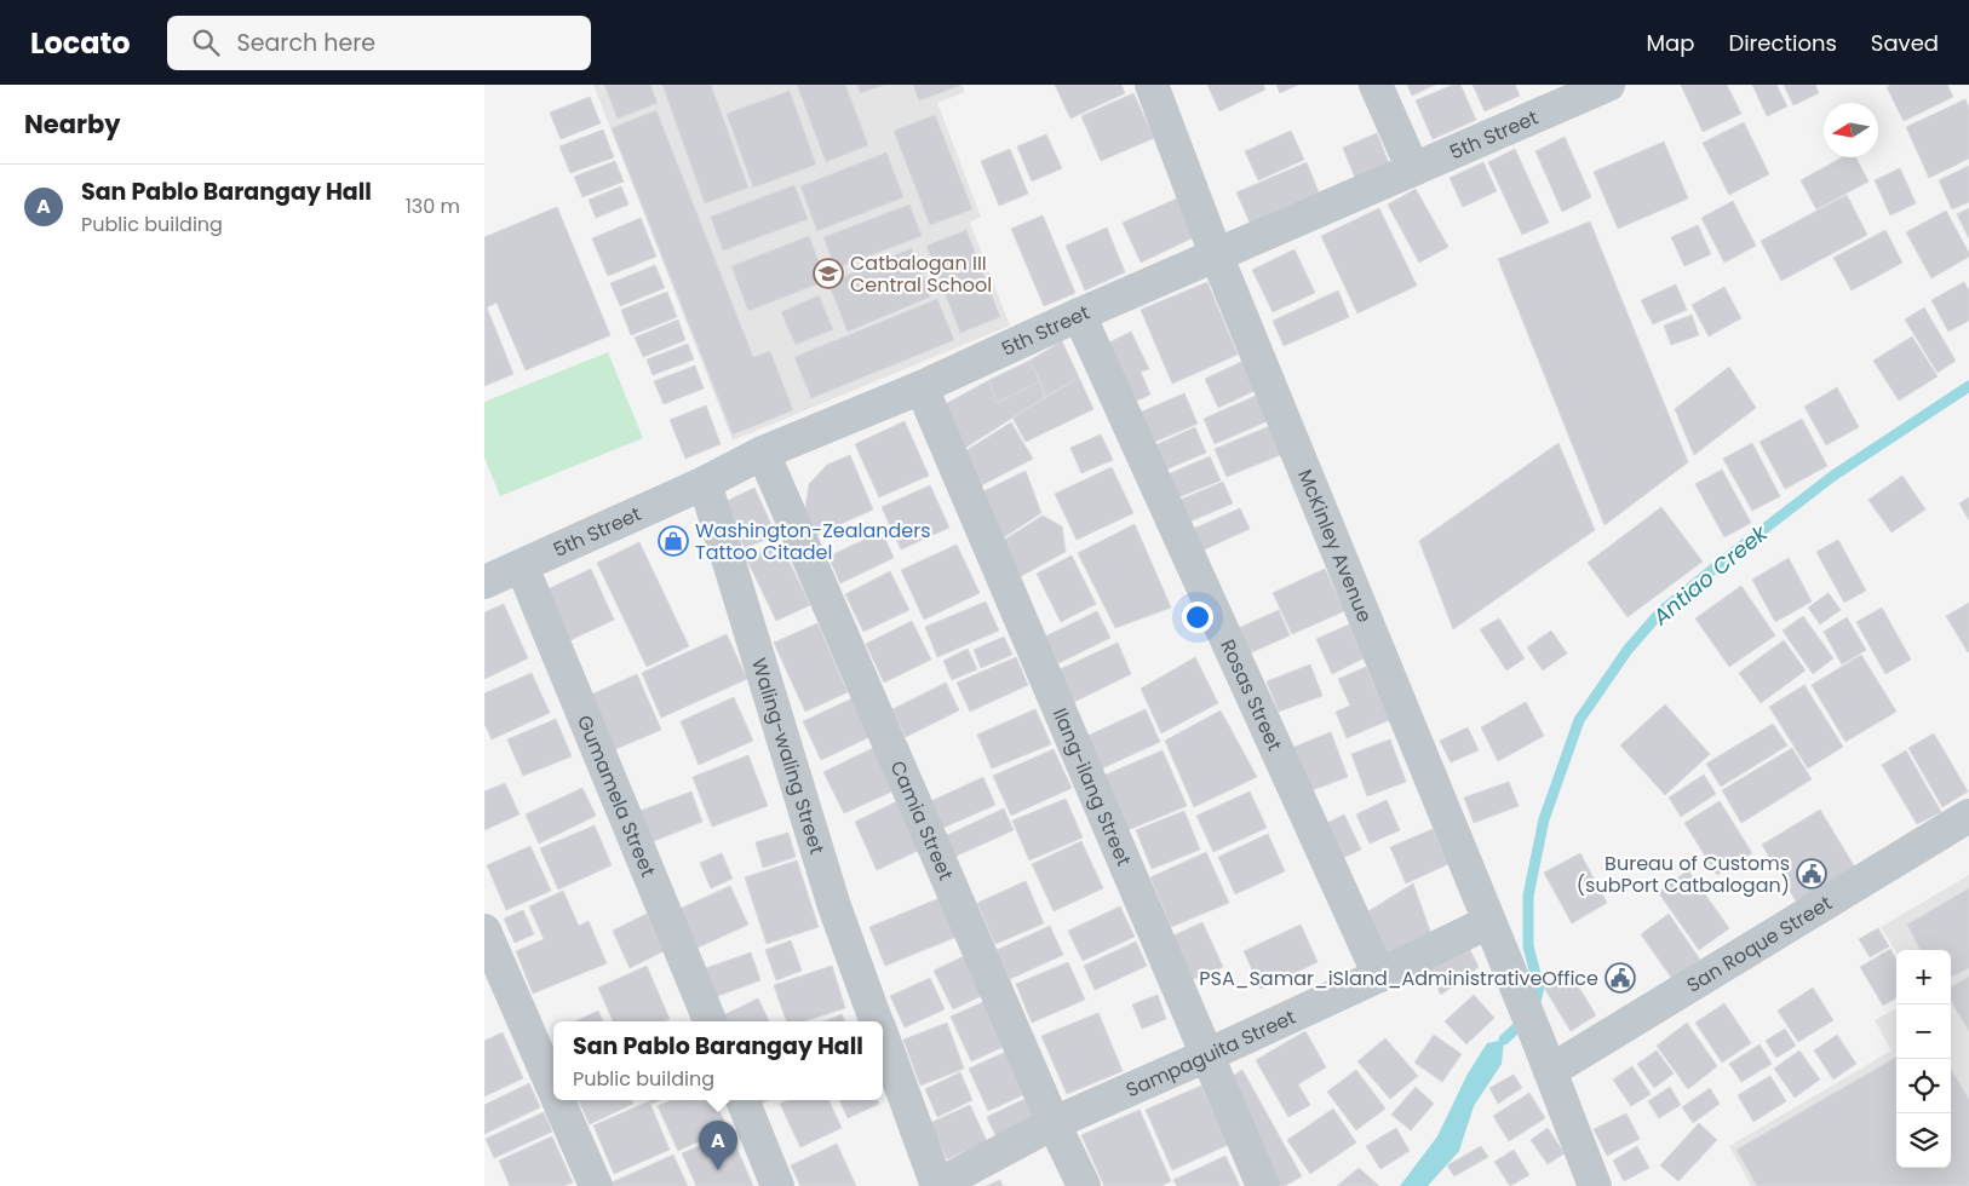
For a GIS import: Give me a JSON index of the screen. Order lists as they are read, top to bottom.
{
  "streets": {
    "street": [
      "5th Street",
      "McKinley Avenue",
      "Rosas Street",
      "Waling-waling Street",
      "Ilang-ilang Street",
      "Gumamela Street",
      "Camia Street",
      "San Roque Street",
      "Sampaguita Street"
    ]
  },
  "crossings": [
    ["5th Street", "McKinley Avenue"],
    ["5th Street", "Rosas Street"],
    ["5th Street", "Waling-waling Street"],
    ["5th Street", "Ilang-ilang Street"],
    ["5th Street", "Gumamela Street"],
    ["5th Street", "Camia Street"],
    ["McKinley Avenue", "San Roque Street"],
    ["McKinley Avenue", "Sampaguita Street"],
    ["Rosas Street", "Sampaguita Street"],
    ["Waling-waling Street", "Sampaguita Street"],
    ["Ilang-ilang Street", "Sampaguita Street"],
    ["Camia Street", "Sampaguita Street"]
  ],
  "water": ["Antiao Creek"],
  "places": {
    "school or university": ["Catbalogan III Central School"],
    "shop": ["Washington-Zealanders Tattoo Citadel"],
    "public building": ["Bureau of Customs (subPort Catbalogan)", "PSA_Samar_iSland_AdministrativeOffice"]
  },
  "north": "left",
  "page": {
    "header": "Locato",
    "search": "Search here",
    "nav": ["Map", "Directions", "Saved"],
    "heading": "Nearby",
    "list": [
      {
        "mark": "A",
        "name": "San Pablo Barangay Hall",
        "note": "Public building",
        "value": "130 m"
      }
    ],
    "map_buttons": ["+", "−"],
    "popup": ["San Pablo Barangay Hall", "Public building"],
    "pins": "A"
  }
}
